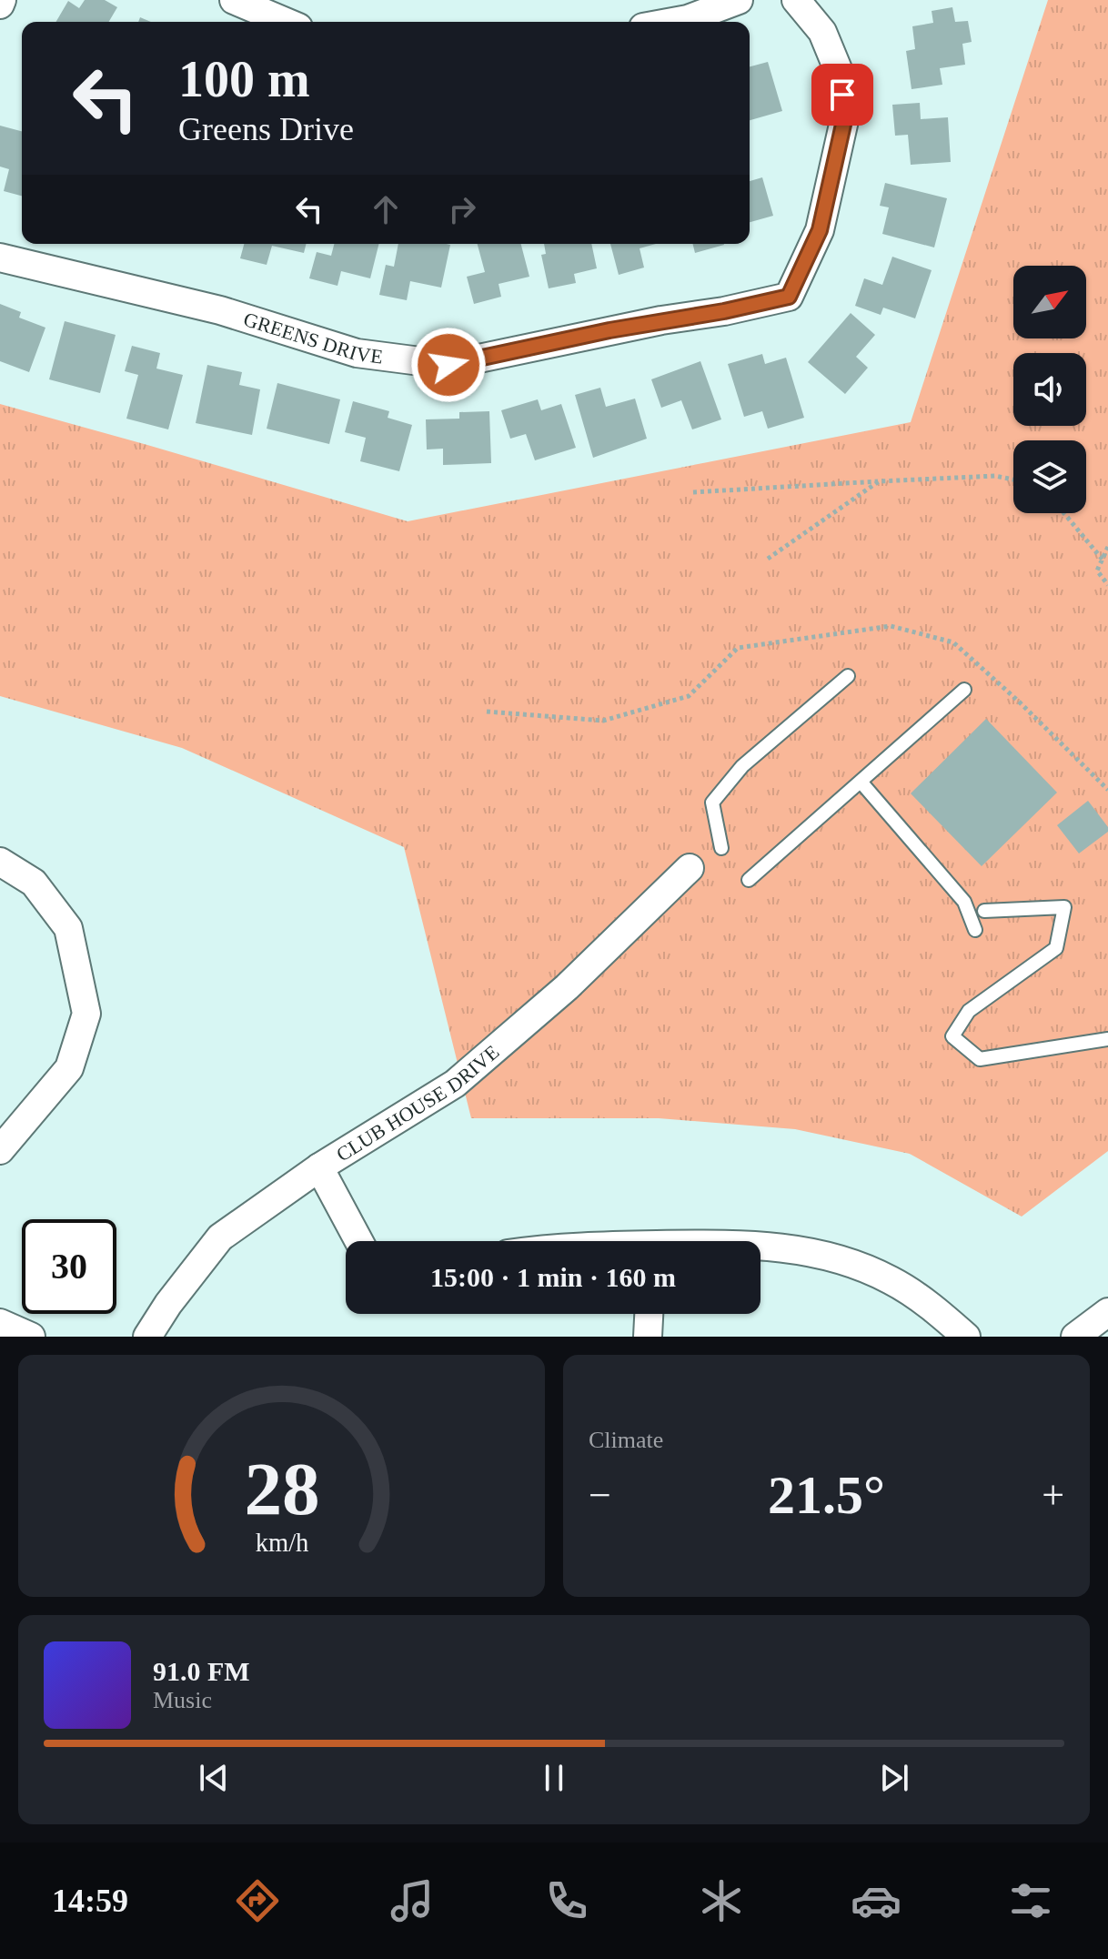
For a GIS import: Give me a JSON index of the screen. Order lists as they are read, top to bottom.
{
  "streets": {
    "street": ["GREENS DRIVE", "CLUB HOUSE DRIVE"]
  },
  "north": "top right",
  "page": {
    "turn": ["100 m", "Greens Drive"],
    "limit": "30",
    "trip": "15:00 · 1 min · 160 m",
    "tile": "Climate",
    "heat": ["−", "21.5°", "+"],
    "song": ["91.0 FM", "Music"],
    "tabs": "14:59",
    "gauge": ["28", "km/h"]
  }
}
